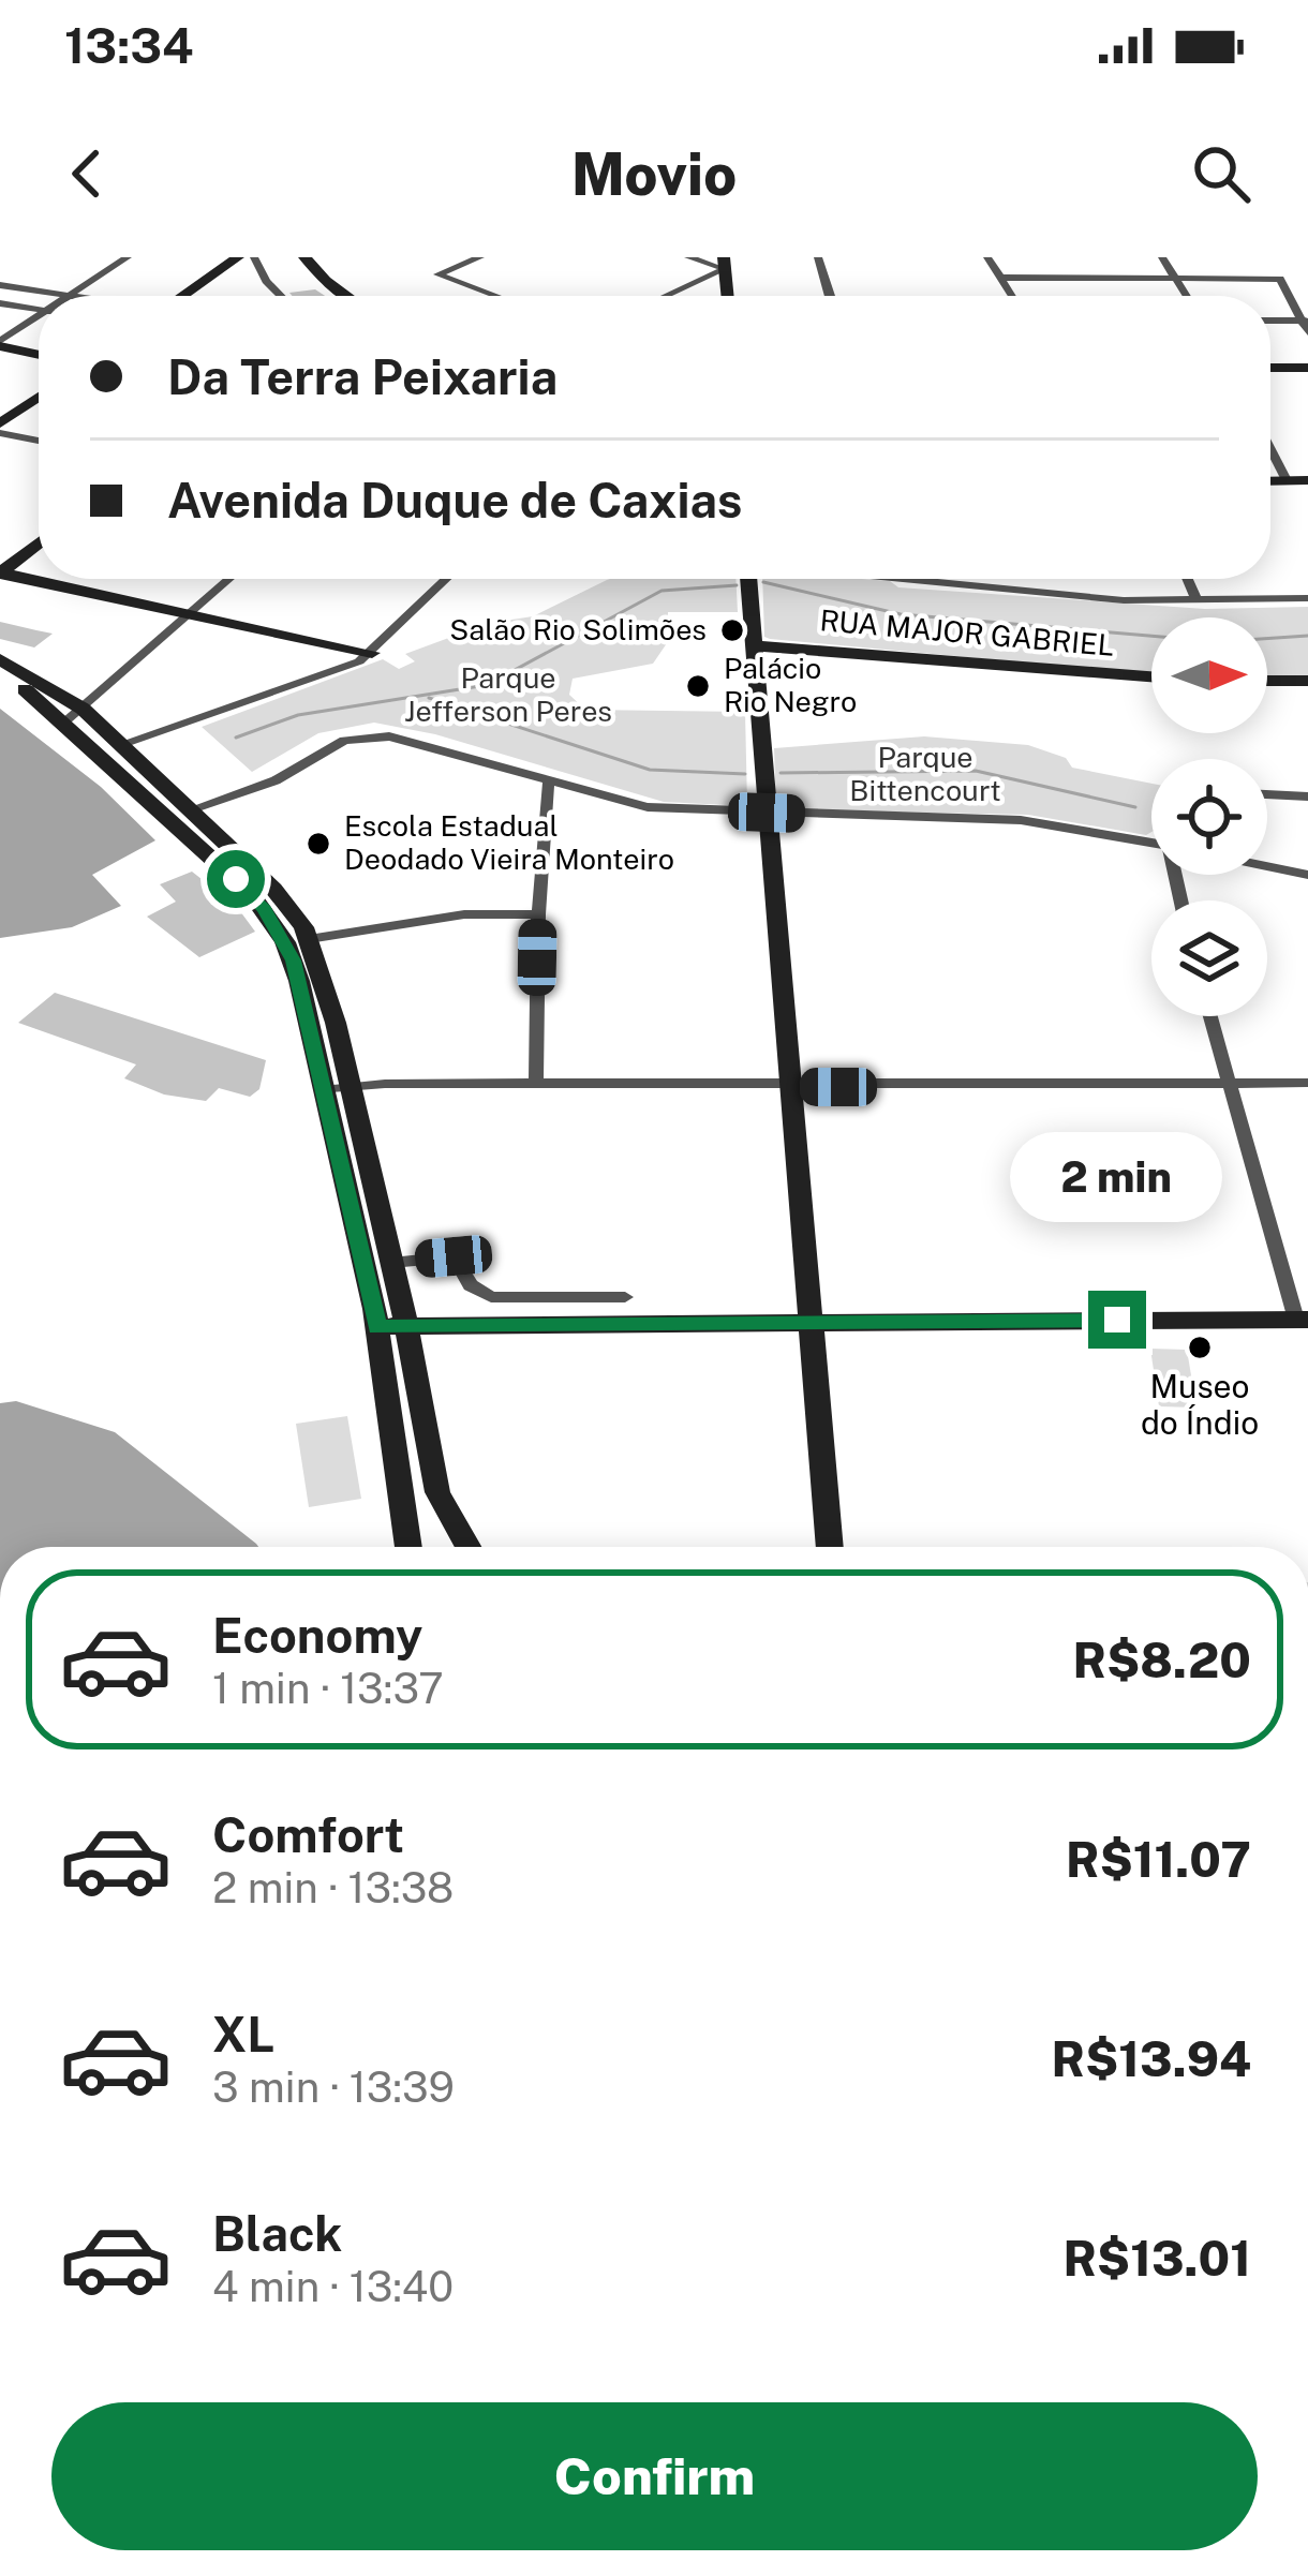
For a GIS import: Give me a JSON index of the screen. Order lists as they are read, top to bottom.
{
  "streets": {
    "street": ["RUA MAJOR GABRIEL"]
  },
  "parks": ["Parque Jefferson Peres", "Parque Bittencourt"],
  "places": [
    "Salão Rio Solimões",
    "Palácio Rio Negro",
    "Escola Estadual Deodado Vieira Monteiro",
    "Museo do Índio"
  ],
  "north": "right",
  "page": {
    "status": "13:34",
    "header": "Movio",
    "banner": ["Da Terra Peixaria", "Avenida Duque de Caxias"],
    "bubble": "2 min",
    "list": [
      {
        "name": "Economy",
        "note": "1 min · 13:37",
        "value": "R$8.20"
      },
      {
        "name": "Comfort",
        "note": "2 min · 13:38",
        "value": "R$11.07"
      },
      {
        "name": "XL",
        "note": "3 min · 13:39",
        "value": "R$13.94"
      },
      {
        "name": "Black",
        "note": "4 min · 13:40",
        "value": "R$13.01"
      }
    ],
    "buttons": "Confirm"
  }
}
